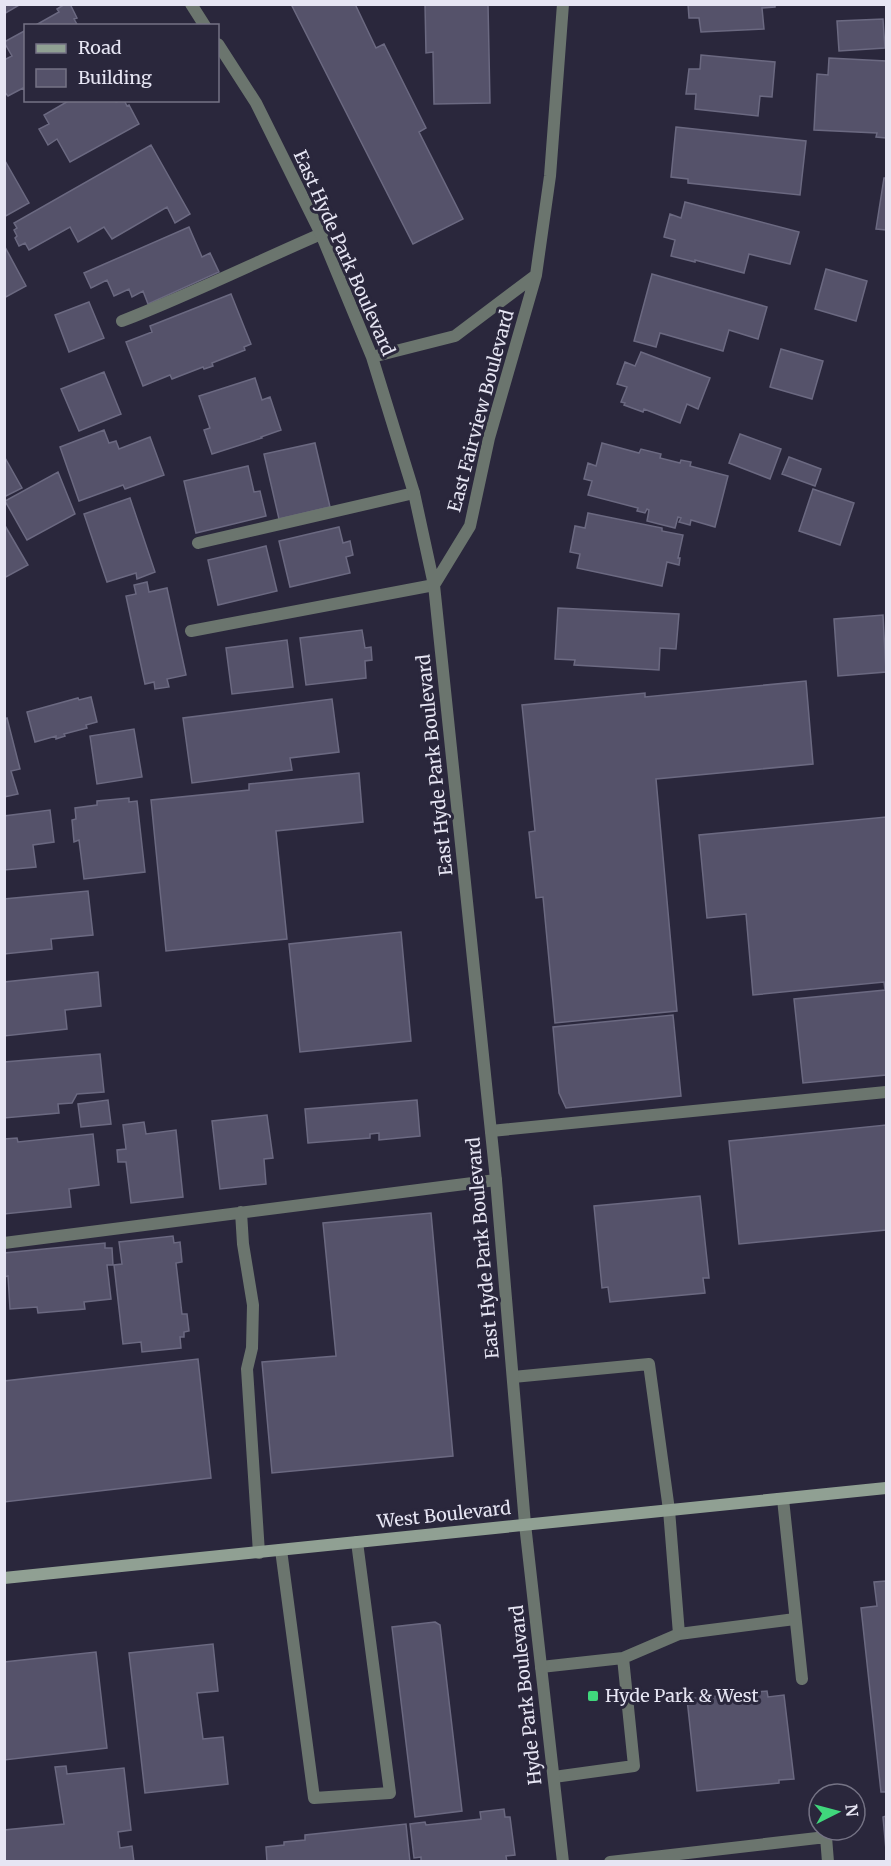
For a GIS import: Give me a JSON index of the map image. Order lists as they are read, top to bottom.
{
  "streets": {
    "main road": ["West Boulevard"],
    "street": ["East Hyde Park Boulevard", "East Fairview Boulevard", "Hyde Park Boulevard"]
  },
  "crossings": [
    ["East Hyde Park Boulevard", "East Fairview Boulevard"],
    ["East Hyde Park Boulevard", "West Boulevard"],
    ["East Hyde Park Boulevard", "Hyde Park Boulevard"],
    ["West Boulevard", "Hyde Park Boulevard"]
  ],
  "places": {
    "transit": ["Hyde Park & West"]
  },
  "legend": ["Road", "Building"],
  "north": "right"
}
